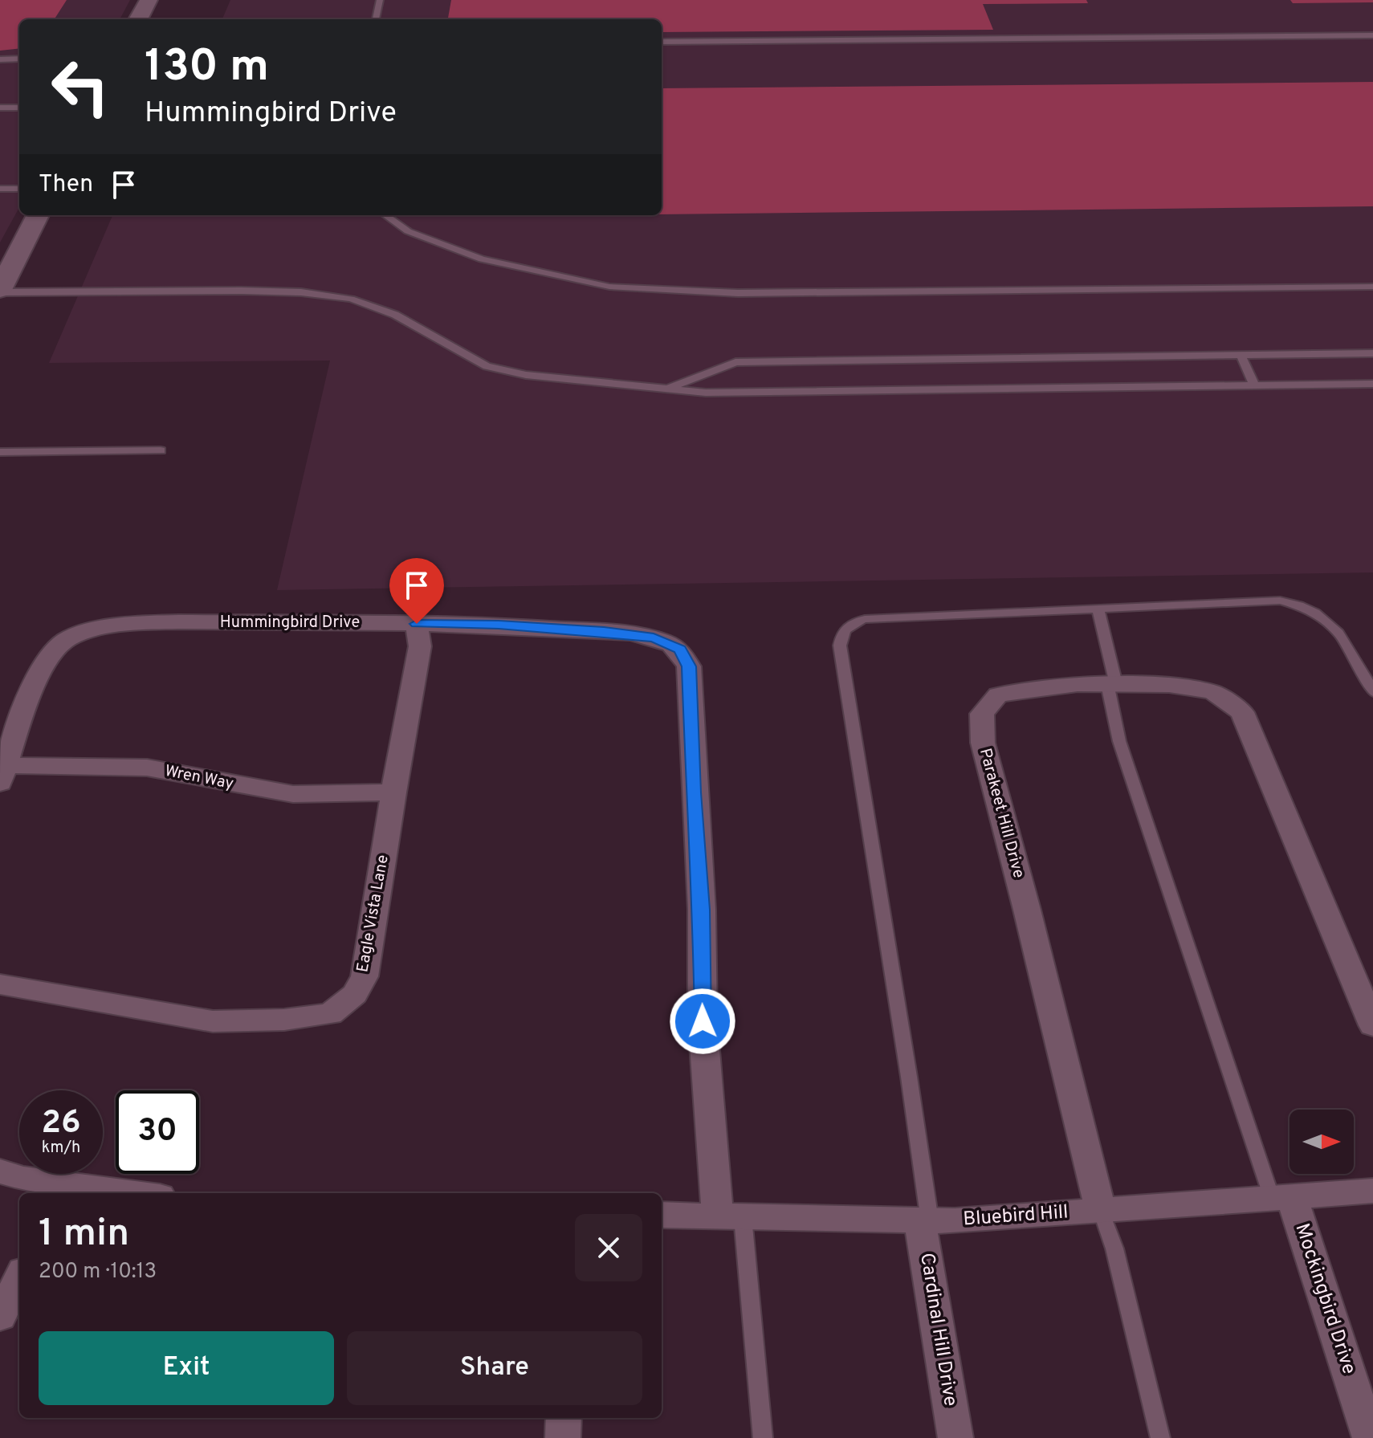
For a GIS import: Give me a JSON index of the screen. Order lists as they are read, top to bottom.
{
  "streets": {
    "street": [
      "Hummingbird Drive",
      "Wren Way",
      "Parakeet Hill Drive",
      "Eagle Vista Lane",
      "Bluebird Hill",
      "Mockingbird Drive",
      "Cardinal Hill Drive"
    ]
  },
  "crossings": [
    ["Hummingbird Drive", "Wren Way"],
    ["Hummingbird Drive", "Eagle Vista Lane"],
    ["Hummingbird Drive", "Bluebird Hill"],
    ["Wren Way", "Eagle Vista Lane"],
    ["Parakeet Hill Drive", "Bluebird Hill"],
    ["Bluebird Hill", "Mockingbird Drive"],
    ["Bluebird Hill", "Cardinal Hill Drive"]
  ],
  "north": "right",
  "page": {
    "turn": ["130 m", "Hummingbird Drive"],
    "then": "Then",
    "speed": "26 km/h",
    "limit": "30",
    "heading": ["1 min", "200 m · 10:13"],
    "buttons": ["Exit", "Share"]
  }
}
